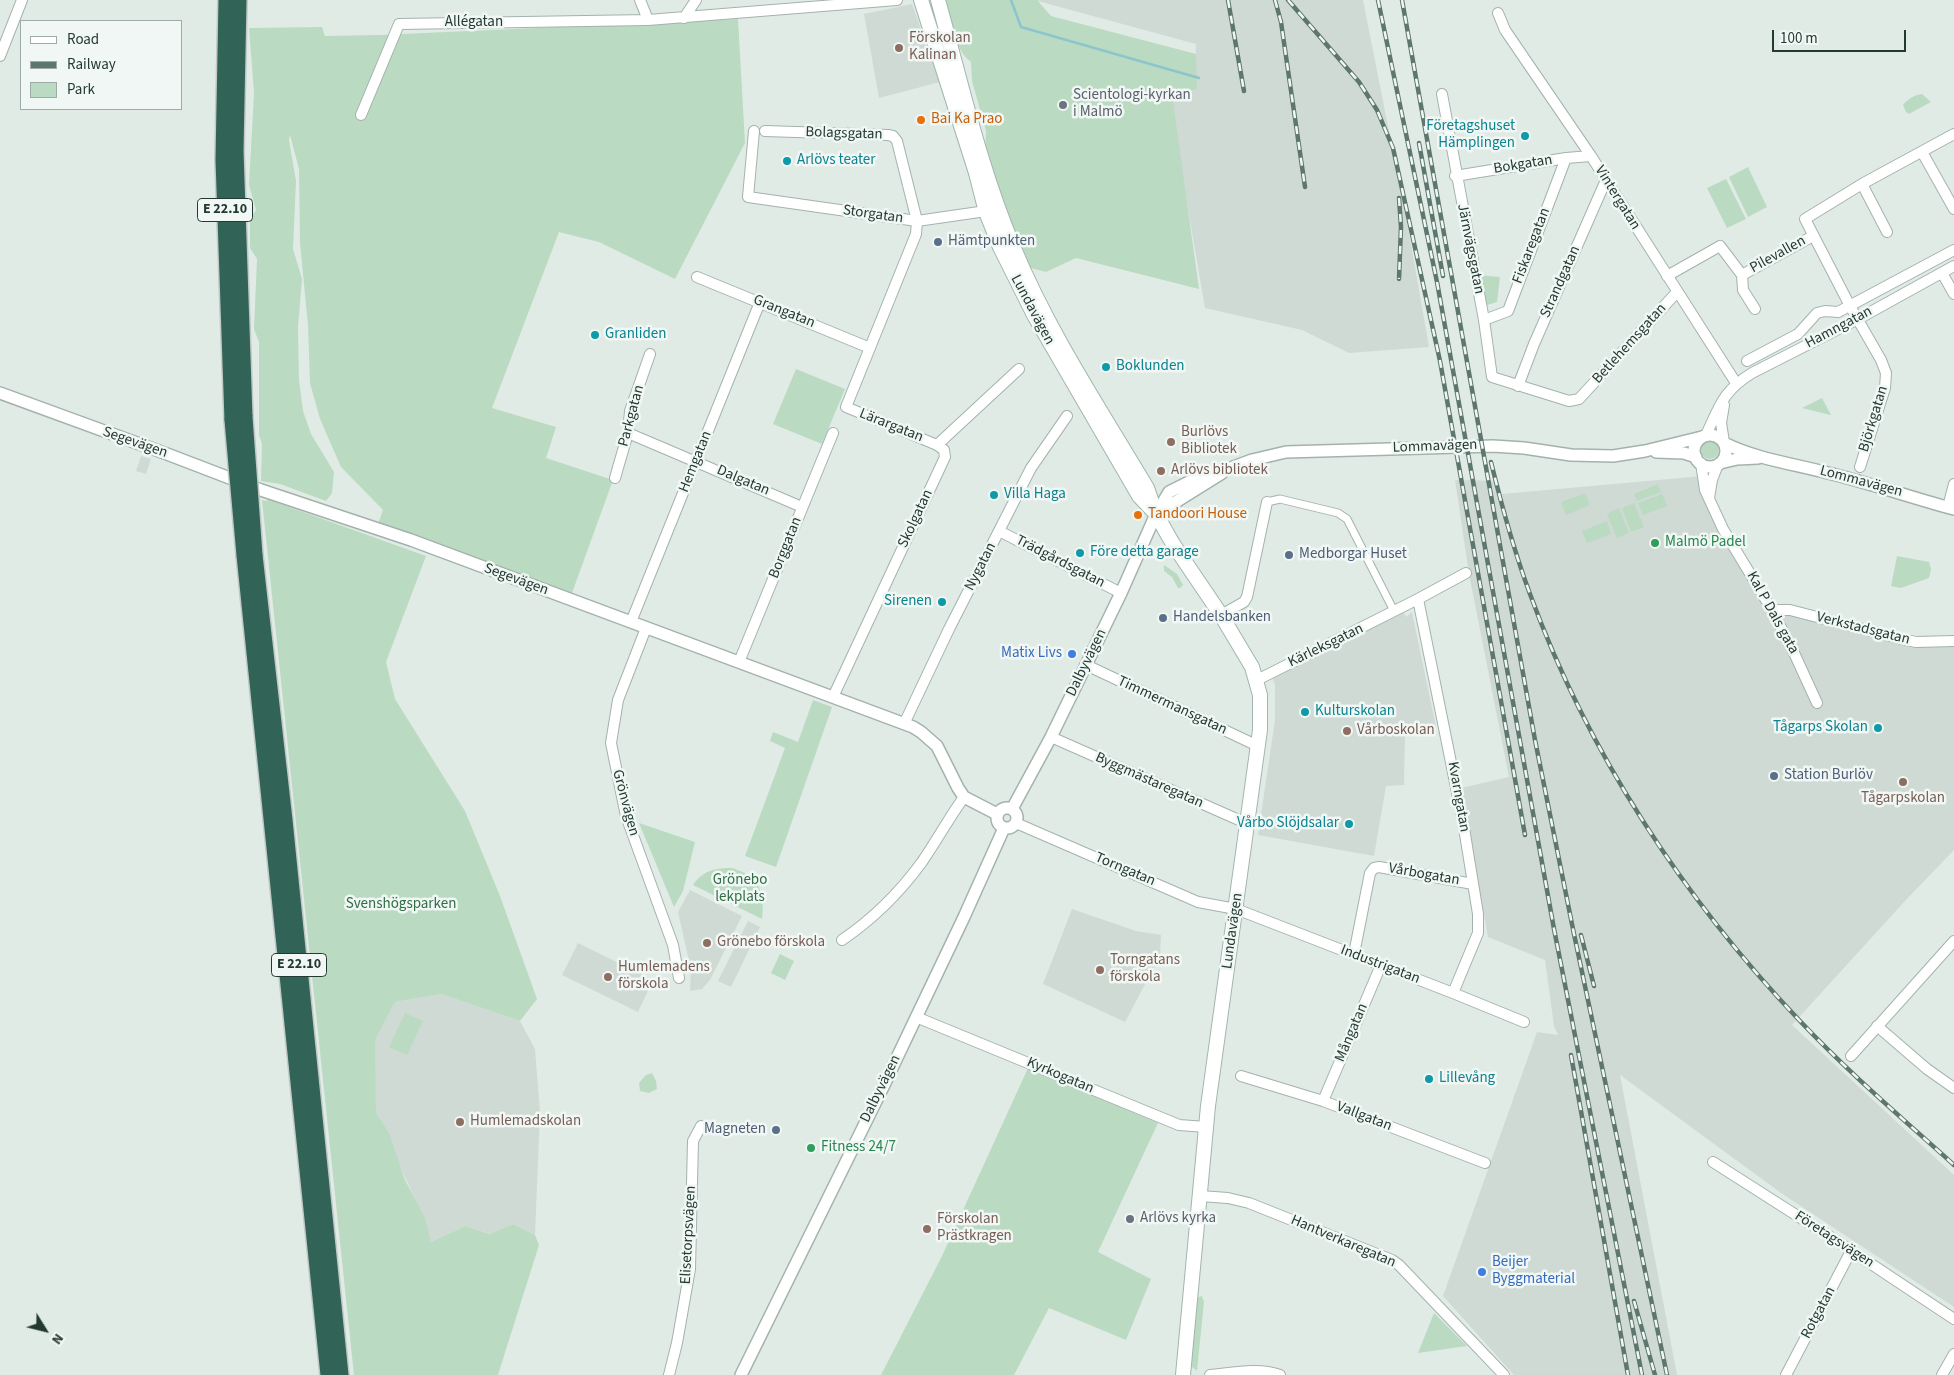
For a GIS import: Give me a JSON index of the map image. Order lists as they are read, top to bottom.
{
  "streets": {
    "highway": ["E 22.10"],
    "main road": ["Lundavägen"],
    "street": [
      "Allégatan",
      "Bolagsgatan",
      "Bokgatan",
      "Vintergatan",
      "Storgatan",
      "Fiskaregatan",
      "Järnvägsgatan",
      "Pilevallen",
      "Strandgatan",
      "Grangatan",
      "Hamngatan",
      "Betlehemsgatan",
      "Parkgatan",
      "Björkgatan",
      "Lärargatan",
      "Segevägen",
      "Lommavägen",
      "Hemgatan",
      "Dalgatan",
      "Skolgatan",
      "Borggatan",
      "Trädgårdsgatan",
      "Nygatan",
      "Kal P Dals gata",
      "Verkstadsgatan",
      "Kärleksgatan",
      "Dalbyvägen",
      "Timmermansgatan",
      "Byggmästaregatan",
      "Kvarngatan",
      "Grönvägen",
      "Torngatan",
      "Vårbogatan",
      "Industrigatan",
      "Mångatan",
      "Kyrkogatan",
      "Vallgatan",
      "Elisetorpsvägen",
      "Företagsvägen",
      "Hantverkaregatan",
      "Rotgatan"
    ]
  },
  "crossings": [
    ["Bolagsgatan", "Storgatan"],
    ["Bokgatan", "Vintergatan"],
    ["Bokgatan", "Fiskaregatan"],
    ["Bokgatan", "Järnvägsgatan"],
    ["Vintergatan", "Pilevallen"],
    ["Vintergatan", "Strandgatan"],
    ["Vintergatan", "Hamngatan"],
    ["Vintergatan", "Betlehemsgatan"],
    ["Storgatan", "Lundavägen"],
    ["Fiskaregatan", "Järnvägsgatan"],
    ["Järnvägsgatan", "Strandgatan"],
    ["Järnvägsgatan", "Betlehemsgatan"],
    ["Pilevallen", "Hamngatan"],
    ["Pilevallen", "Björkgatan"],
    ["Strandgatan", "Betlehemsgatan"],
    ["Lundavägen", "Lommavägen"],
    ["Lundavägen", "Kärleksgatan"],
    ["Lundavägen", "Dalbyvägen"],
    ["Lundavägen", "Timmermansgatan"],
    ["Lundavägen", "Byggmästaregatan"],
    ["Lundavägen", "Torngatan"],
    ["Lundavägen", "Industrigatan"],
    ["Lundavägen", "Kyrkogatan"],
    ["Lundavägen", "Hantverkaregatan"],
    ["Grangatan", "Lärargatan"],
    ["Grangatan", "Hemgatan"],
    ["Hamngatan", "Björkgatan"],
    ["Hamngatan", "Lommavägen"],
    ["Hamngatan", "Kal P Dals gata"],
    ["Parkgatan", "Dalgatan"],
    ["Lärargatan", "Skolgatan"],
    ["Segevägen", "Hemgatan"],
    ["Segevägen", "Skolgatan"],
    ["Segevägen", "Borggatan"],
    ["Segevägen", "Nygatan"],
    ["Segevägen", "Grönvägen"],
    ["Lommavägen", "Kal P Dals gata"],
    ["Lommavägen", "Dalbyvägen"],
    ["Hemgatan", "Dalgatan"],
    ["Dalgatan", "Borggatan"],
    ["Trädgårdsgatan", "Nygatan"],
    ["Trädgårdsgatan", "Dalbyvägen"],
    ["Kal P Dals gata", "Verkstadsgatan"],
    ["Kärleksgatan", "Kvarngatan"],
    ["Dalbyvägen", "Timmermansgatan"],
    ["Dalbyvägen", "Byggmästaregatan"],
    ["Dalbyvägen", "Torngatan"],
    ["Dalbyvägen", "Kyrkogatan"],
    ["Kvarngatan", "Vårbogatan"],
    ["Kvarngatan", "Industrigatan"],
    ["Torngatan", "Industrigatan"],
    ["Vårbogatan", "Industrigatan"],
    ["Industrigatan", "Mångatan"],
    ["Mångatan", "Vallgatan"],
    ["Företagsvägen", "Rotgatan"]
  ],
  "parks": ["Grönebo lekplats", "Svenshögsparken"],
  "places": [
    "Förskolan Kalinan",
    "Scientologi-kyrkan i Malmö",
    "Bai Ka Prao",
    "Företagshuset Hämplingen",
    "Arlövs teater",
    "Hämtpunkten",
    "Granliden",
    "Boklunden",
    "Burlövs Bibliotek",
    "Arlövs bibliotek",
    "Villa Haga",
    "Tandoori House",
    "Malmö Padel",
    "Före detta garage",
    "Medborgar Huset",
    "Sirenen",
    "Handelsbanken",
    "Matix Livs",
    "Kulturskolan",
    "Tågarps Skolan",
    "Vårboskolan",
    "Station Burlöv",
    "Tågarpskolan",
    "Vårbo Slöjdsalar",
    "Grönebo förskola",
    "Torngatans förskola",
    "Humlemadens förskola",
    "Lillevång",
    "Humlemadskolan",
    "Magneten",
    "Fitness 24/7",
    "Arlövs kyrka",
    "Förskolan Prästkragen",
    "Beijer Byggmaterial"
  ],
  "legend": ["Road", "Railway", "Park"],
  "scale_bar": "100 m",
  "north": "bottom right"
}
